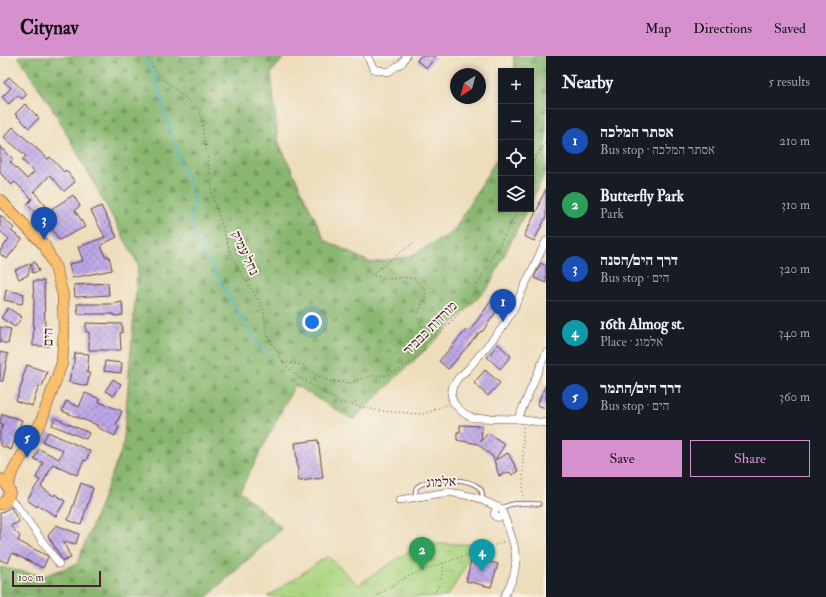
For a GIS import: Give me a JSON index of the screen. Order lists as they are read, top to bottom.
{
  "streets": {
    "main road": ["הים"],
    "street": ["אלמוג"],
    "path": ["נחל עמיק", "מורדות כבביר"]
  },
  "crossings": [
    ["נחל עמיק", "מורדות כבביר"]
  ],
  "scale_bar": "100 m",
  "north": "bottom left",
  "page": {
    "header": "Citynav",
    "nav": ["Map", "Directions", "Saved"],
    "heading": ["Nearby", "5 results"],
    "map_buttons": ["+", "−"],
    "list": [
      {
        "mark": "1",
        "name": "אסתר המלכה",
        "note": "Bus stop · אסתר המלכה",
        "value": "210 m"
      },
      {
        "mark": "2",
        "name": "Butterfly Park",
        "note": "Park",
        "value": "310 m"
      },
      {
        "mark": "3",
        "name": "דרך הים/הסנה",
        "note": "Bus stop · הים",
        "value": "320 m"
      },
      {
        "mark": "4",
        "name": "16th Almog st.",
        "note": "Place · אלמוג",
        "value": "340 m"
      },
      {
        "mark": "5",
        "name": "דרך הים/התמר",
        "note": "Bus stop · הים",
        "value": "360 m"
      }
    ],
    "pins": [
      "3",
      "1",
      "5",
      "2",
      "4"
    ],
    "buttons": ["Save", "Share"],
    "scale": "100 m"
  }
}
